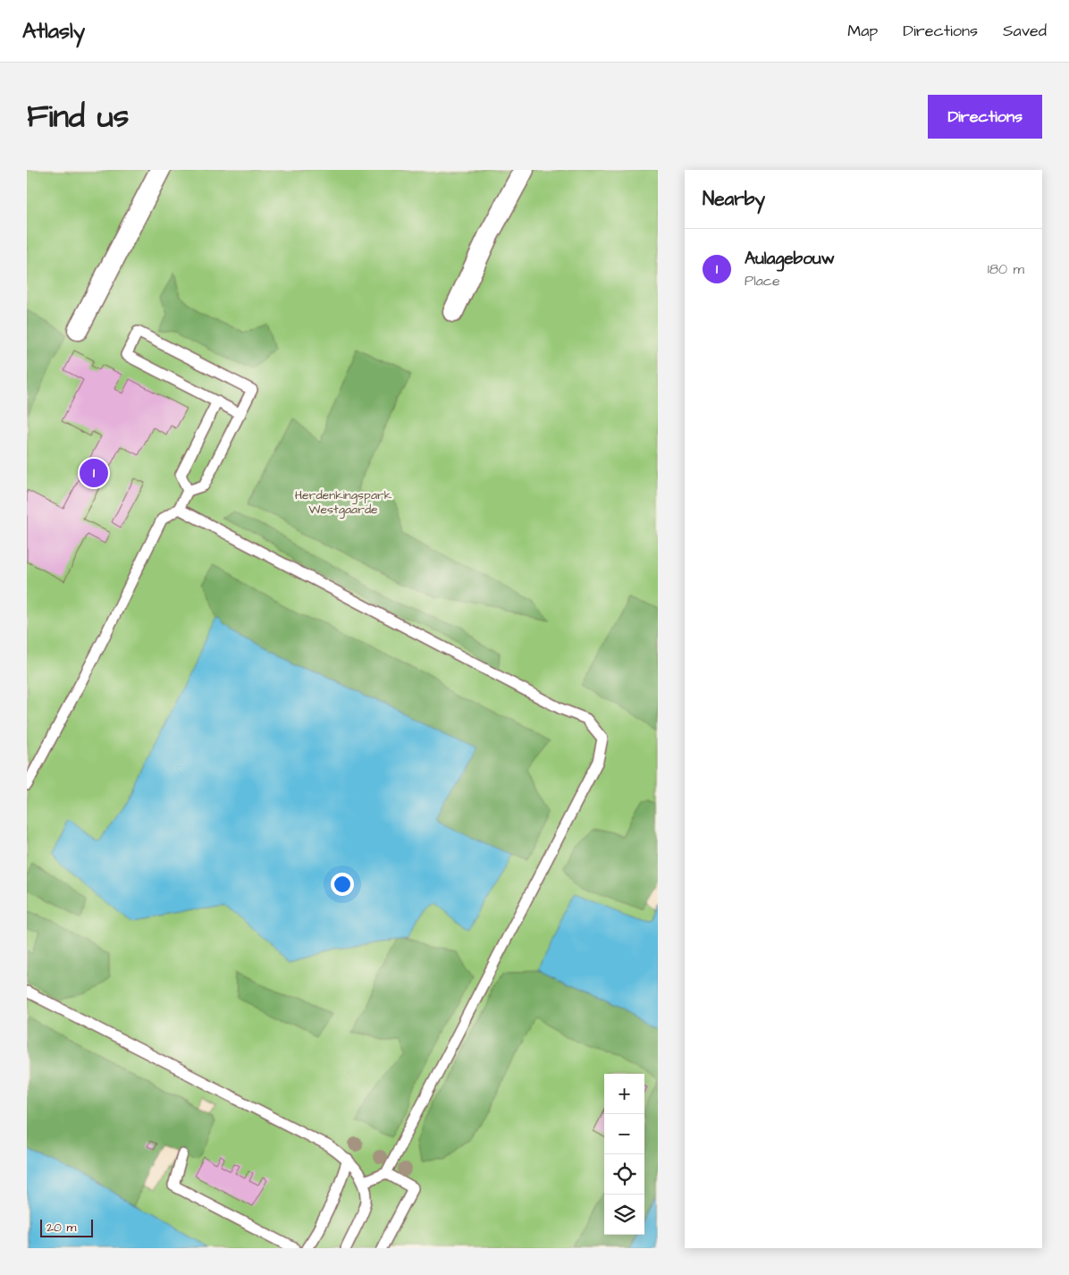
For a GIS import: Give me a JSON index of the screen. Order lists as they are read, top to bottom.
{
  "parks": ["Herdenkingspark Westgaarde"],
  "scale_bar": "20 m",
  "page": {
    "header": "Atlasly",
    "nav": ["Map", "Directions", "Saved"],
    "title": "Find us",
    "buttons": "Directions",
    "heading": "Nearby",
    "list": [
      {
        "mark": "1",
        "name": "Aulagebouw",
        "note": "Place",
        "value": "180 m"
      }
    ],
    "pins": "1",
    "map_buttons": ["+", "−"],
    "scale": "20 m"
  }
}
